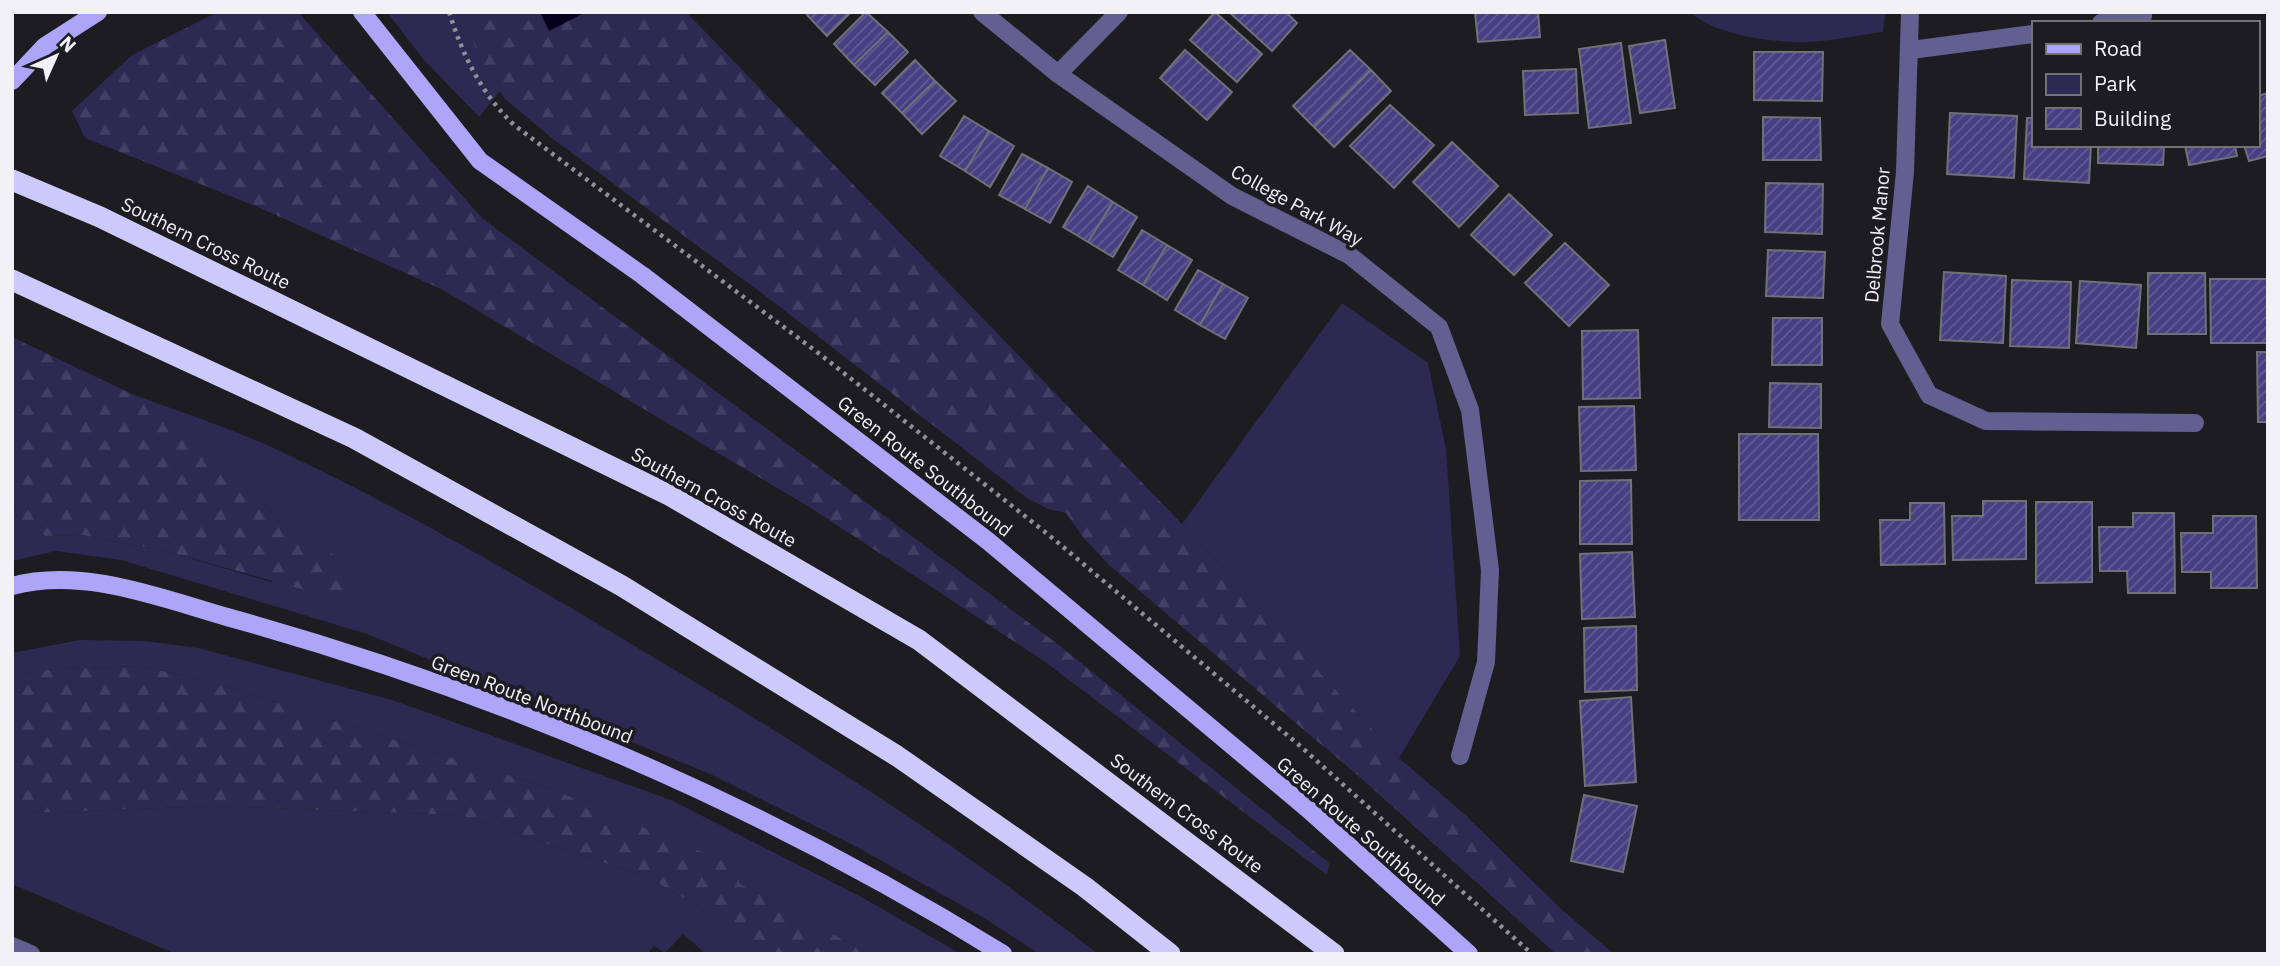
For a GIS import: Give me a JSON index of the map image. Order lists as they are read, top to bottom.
{
  "streets": {
    "highway": ["Southern Cross Route"],
    "main road": ["Green Route Southbound", "Green Route Northbound"],
    "street": ["College Park Way", "Delbrook Manor"]
  },
  "legend": ["Road", "Park", "Building"],
  "north": "top right"
}
